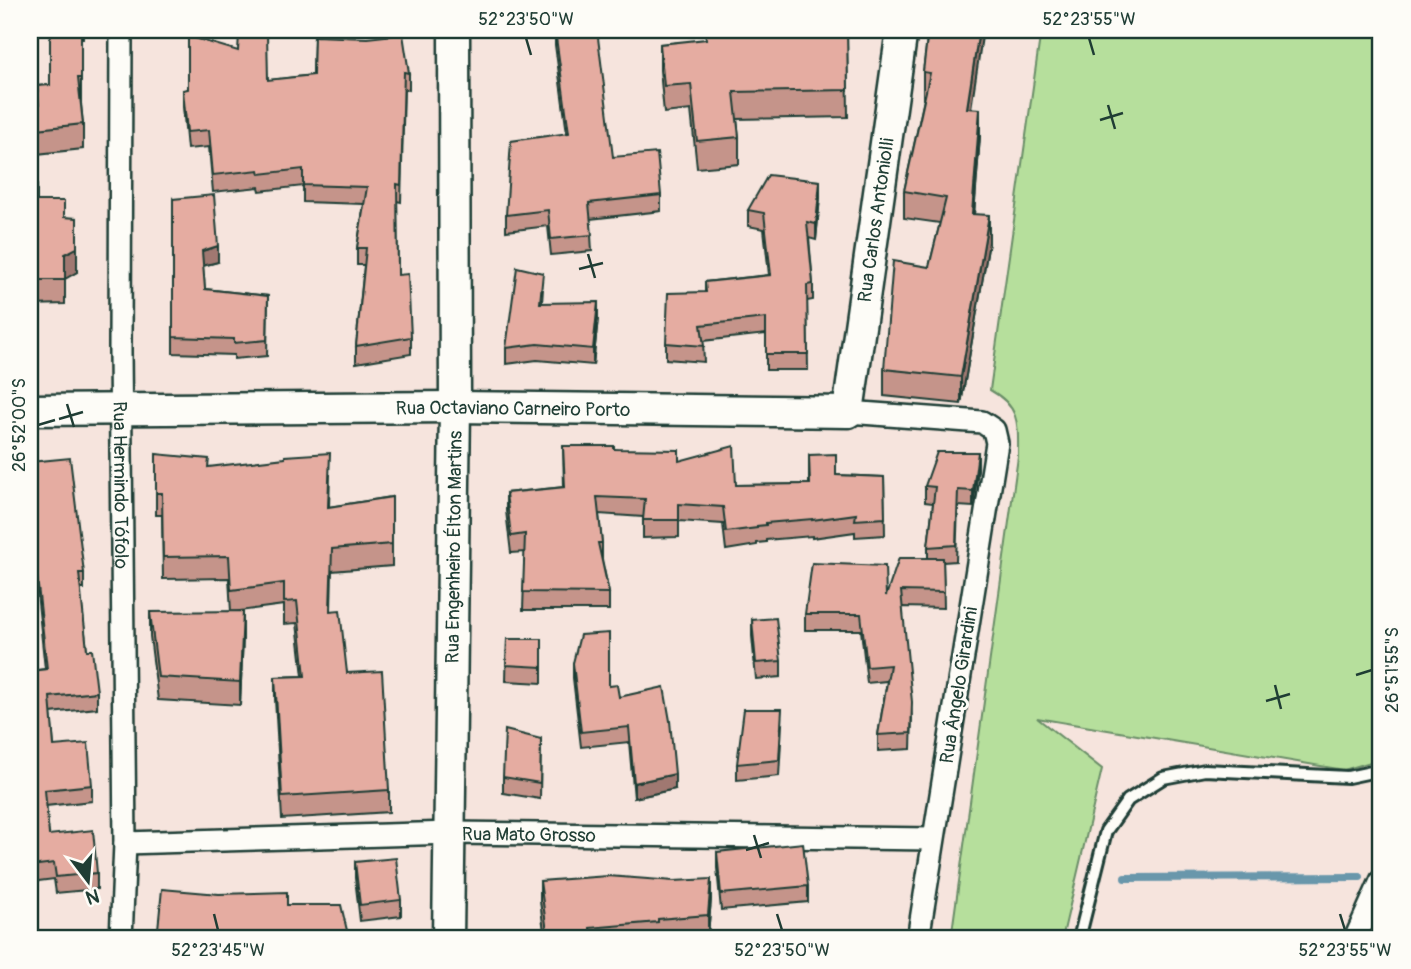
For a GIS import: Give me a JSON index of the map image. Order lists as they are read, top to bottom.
{
  "streets": {
    "street": [
      "Rua Carlos Antoniolli",
      "Rua Octaviano Carneiro Porto",
      "Rua Hermindo Tófolo",
      "Rua Engenheiro Élton Martins",
      "Rua Ângelo Girardini",
      "Rua Mato Grosso"
    ]
  },
  "crossings": [
    ["Rua Carlos Antoniolli", "Rua Octaviano Carneiro Porto"],
    ["Rua Octaviano Carneiro Porto", "Rua Hermindo Tófolo"],
    ["Rua Octaviano Carneiro Porto", "Rua Engenheiro Élton Martins"],
    ["Rua Octaviano Carneiro Porto", "Rua Ângelo Girardini"],
    ["Rua Hermindo Tófolo", "Rua Mato Grosso"],
    ["Rua Engenheiro Élton Martins", "Rua Mato Grosso"],
    ["Rua Ângelo Girardini", "Rua Mato Grosso"]
  ],
  "north": "bottom",
  "coordinates": [
    "52°23'50\"W",
    "52°23'55\"W",
    "26°52'00\"S",
    "26°51'55\"S",
    "52°23'45\"W"
  ]
}
